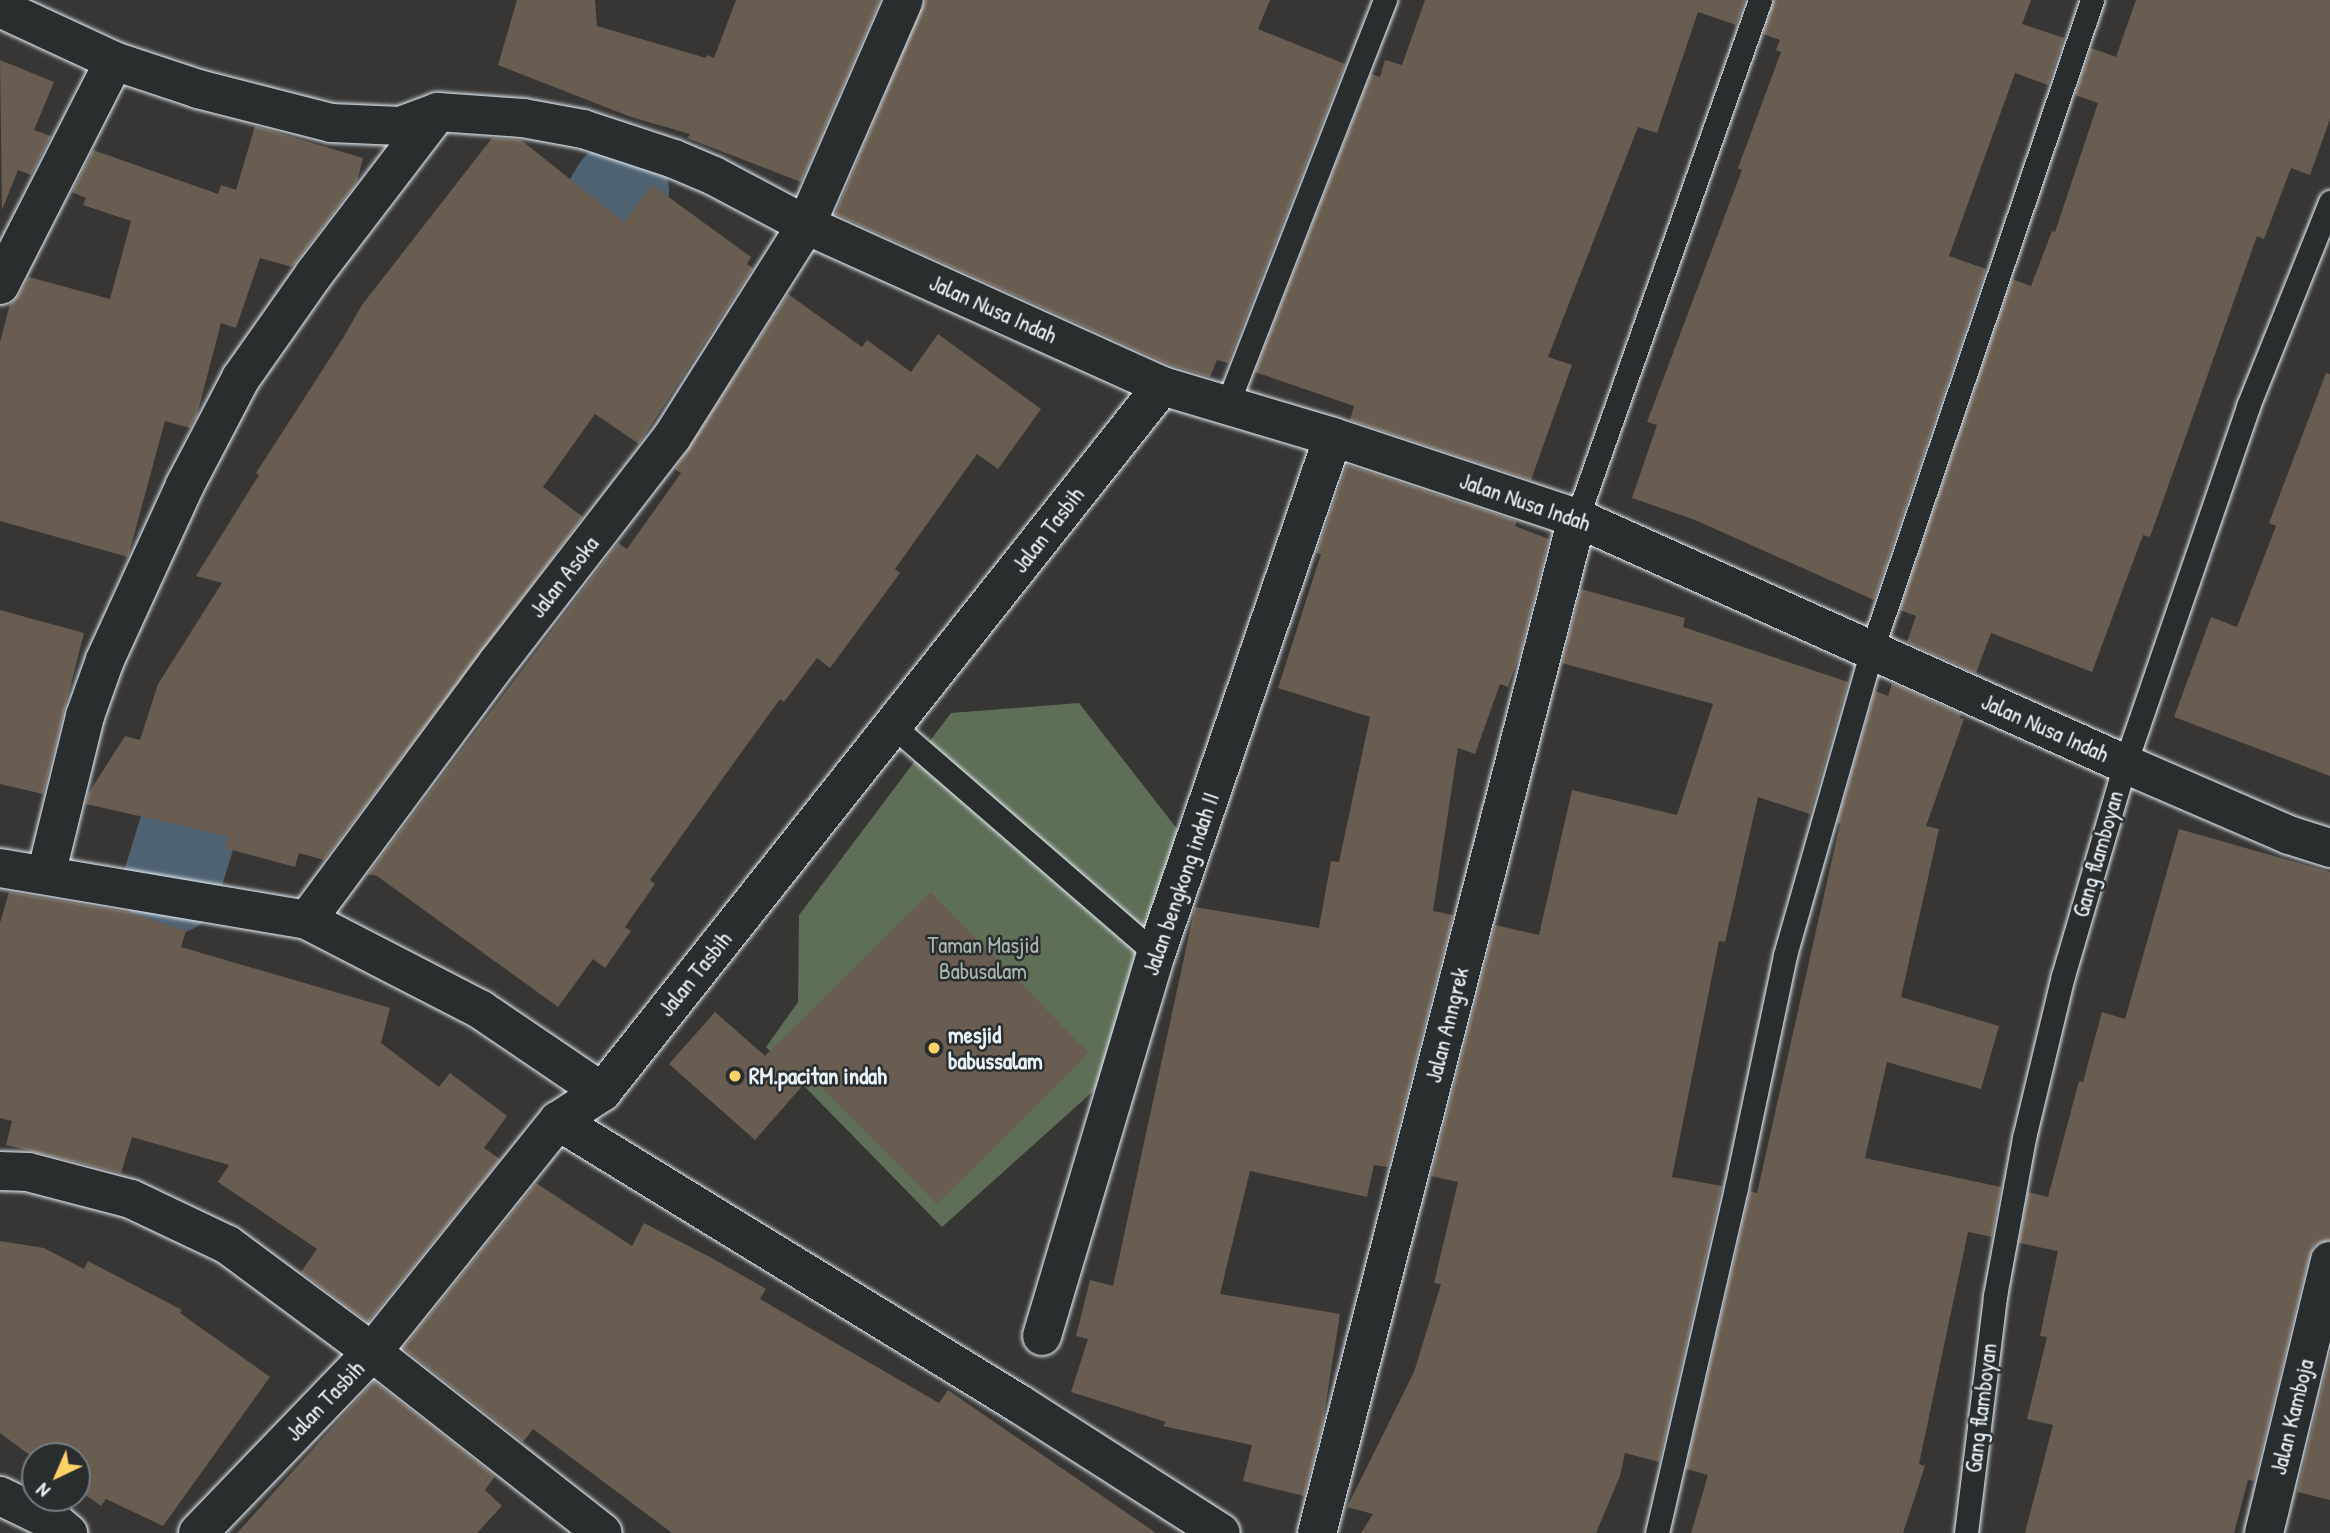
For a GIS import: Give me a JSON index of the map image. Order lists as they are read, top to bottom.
{
  "streets": {
    "street": [
      "Jalan Nusa Indah",
      "Jalan Tasbih",
      "Jalan Asoka",
      "Jalan bengkong indah II",
      "Jalan Anngrek",
      "Jalan Kamboja"
    ],
    "lane": ["Gang flamboyan"]
  },
  "crossings": [
    ["Jalan Nusa Indah", "Jalan Tasbih"],
    ["Jalan Nusa Indah", "Jalan Asoka"],
    ["Jalan Nusa Indah", "Gang flamboyan"],
    ["Jalan Nusa Indah", "Jalan bengkong indah II"],
    ["Jalan Nusa Indah", "Jalan Anngrek"]
  ],
  "parks": ["Taman Masjid Babusalam"],
  "places": ["mesjid babussalam", "RM.pacitan indah"],
  "north": "bottom left"
}
